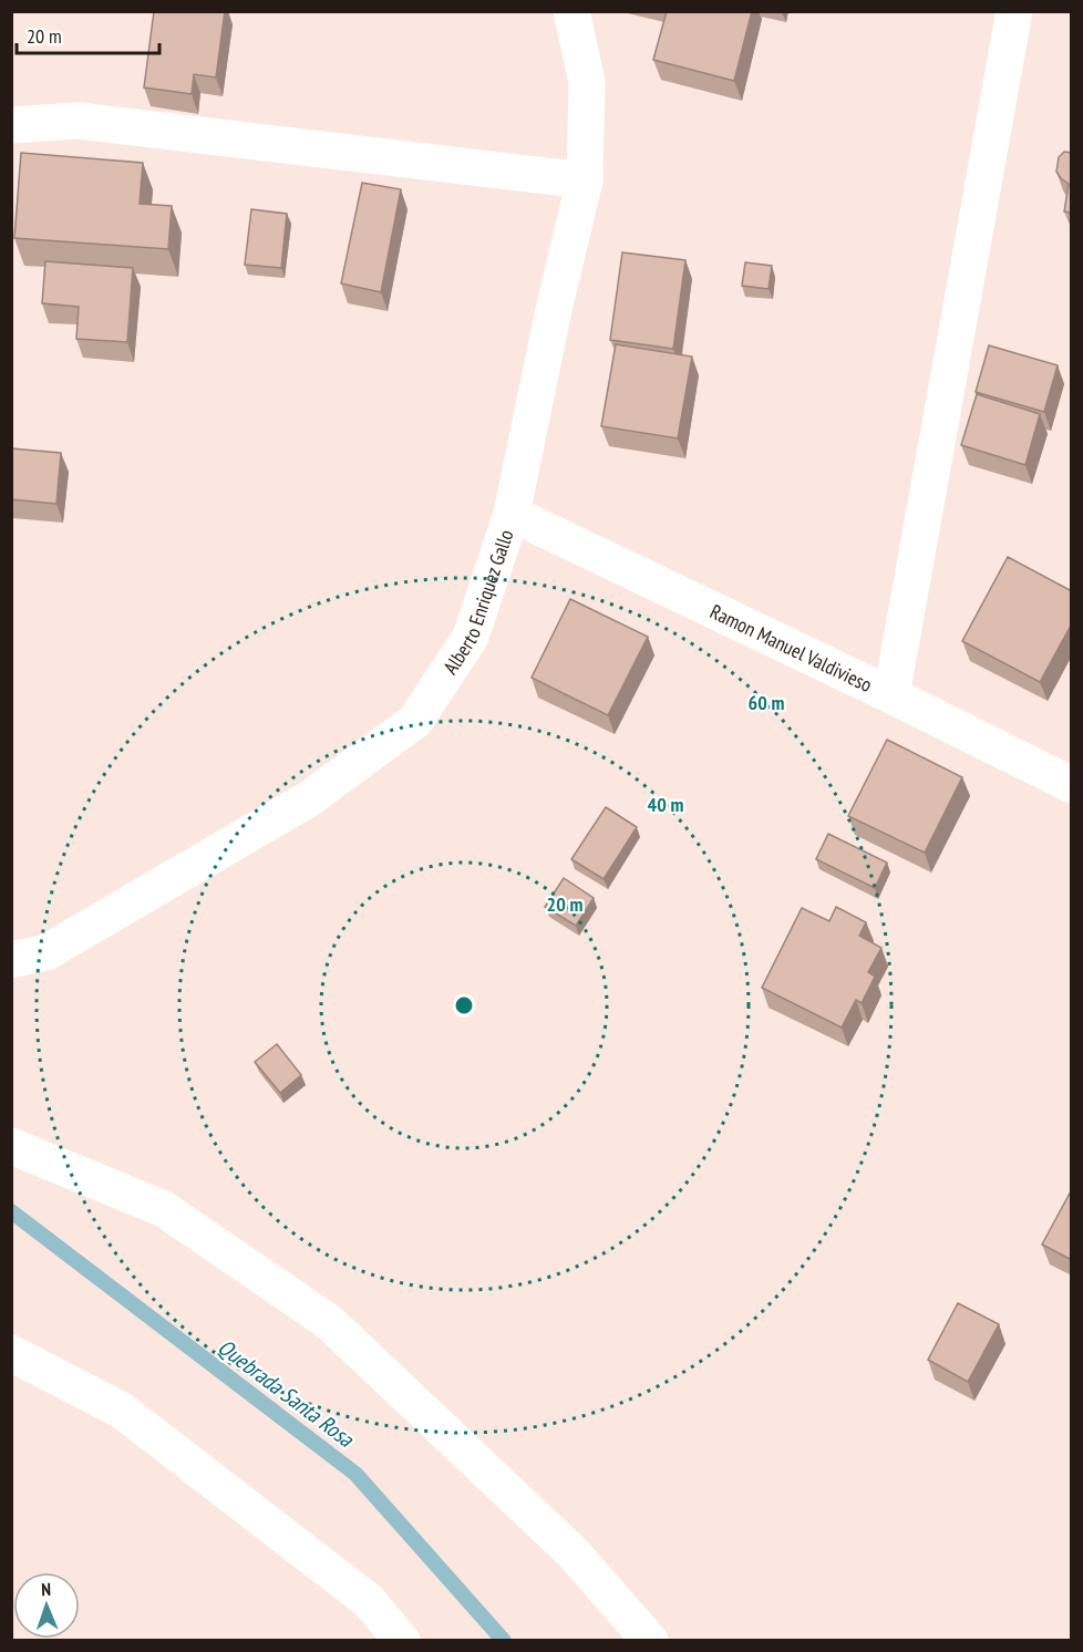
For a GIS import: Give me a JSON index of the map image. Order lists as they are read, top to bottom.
{
  "streets": {
    "street": ["Alberto Enriquez Gallo", "Ramon Manuel Valdivieso"]
  },
  "crossings": [
    ["Alberto Enriquez Gallo", "Ramon Manuel Valdivieso"]
  ],
  "water": ["Quebrada Santa Rosa"],
  "scale_bar": "20 m",
  "north": "top",
  "rings": ["60 m", "40 m", "20 m"]
}
